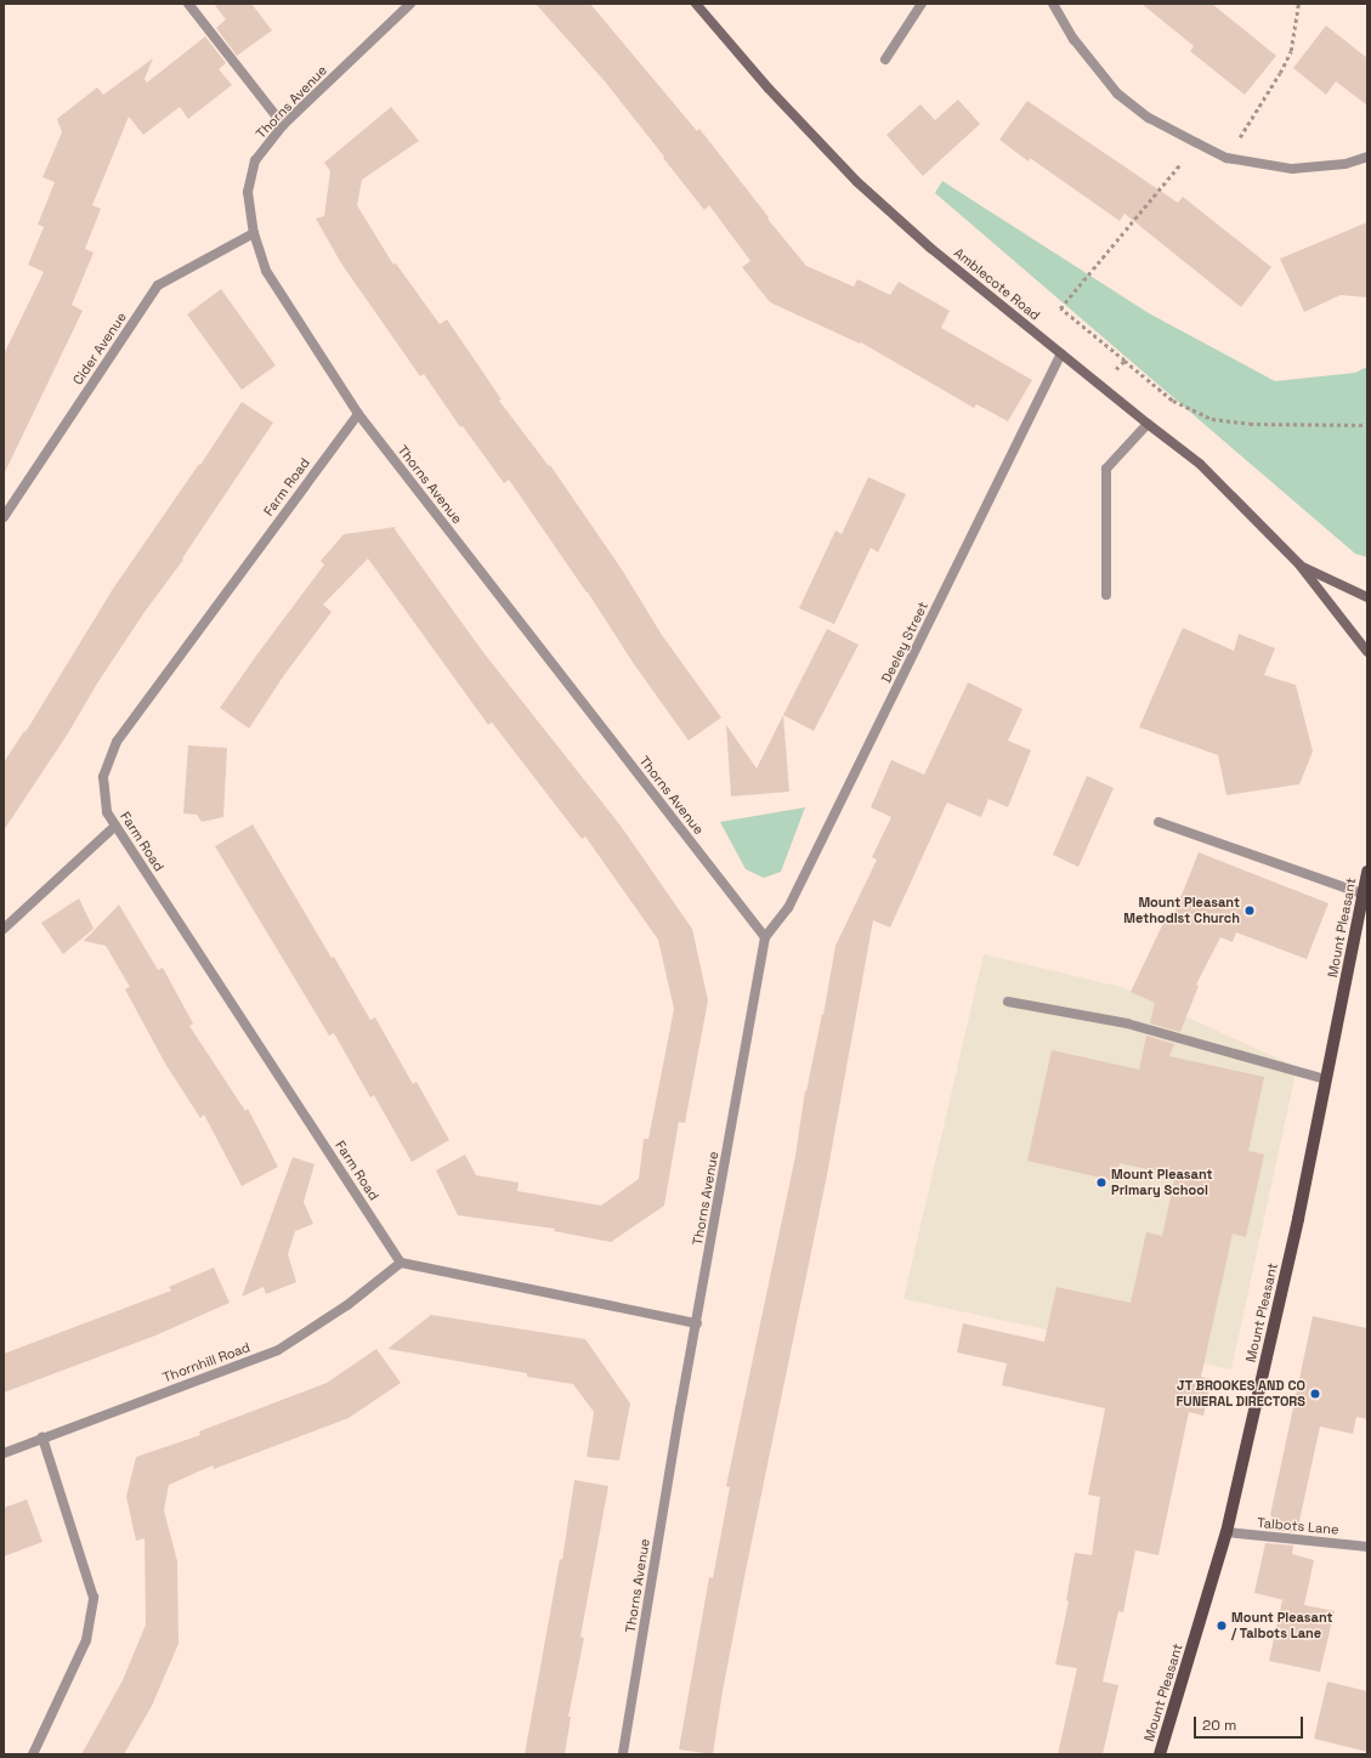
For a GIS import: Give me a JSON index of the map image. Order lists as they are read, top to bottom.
{
  "streets": {
    "main road": ["Mount Pleasant"],
    "street": [
      "Thorns Avenue",
      "Amblecote Road",
      "Cider Avenue",
      "Farm Road",
      "Deeley Street",
      "Thornhill Road",
      "Talbots Lane"
    ]
  },
  "crossings": [
    ["Thorns Avenue", "Cider Avenue"],
    ["Thorns Avenue", "Farm Road"],
    ["Thorns Avenue", "Deeley Street"],
    ["Amblecote Road", "Deeley Street"],
    ["Farm Road", "Thornhill Road"],
    ["Mount Pleasant", "Talbots Lane"]
  ],
  "places": [
    "Mount Pleasant Methodist Church",
    "Mount Pleasant Primary School",
    "JT BROOKES AND CO FUNERAL DIRECTORS",
    "Mount Pleasant / Talbots Lane"
  ],
  "scale_bar": "20 m"
}
